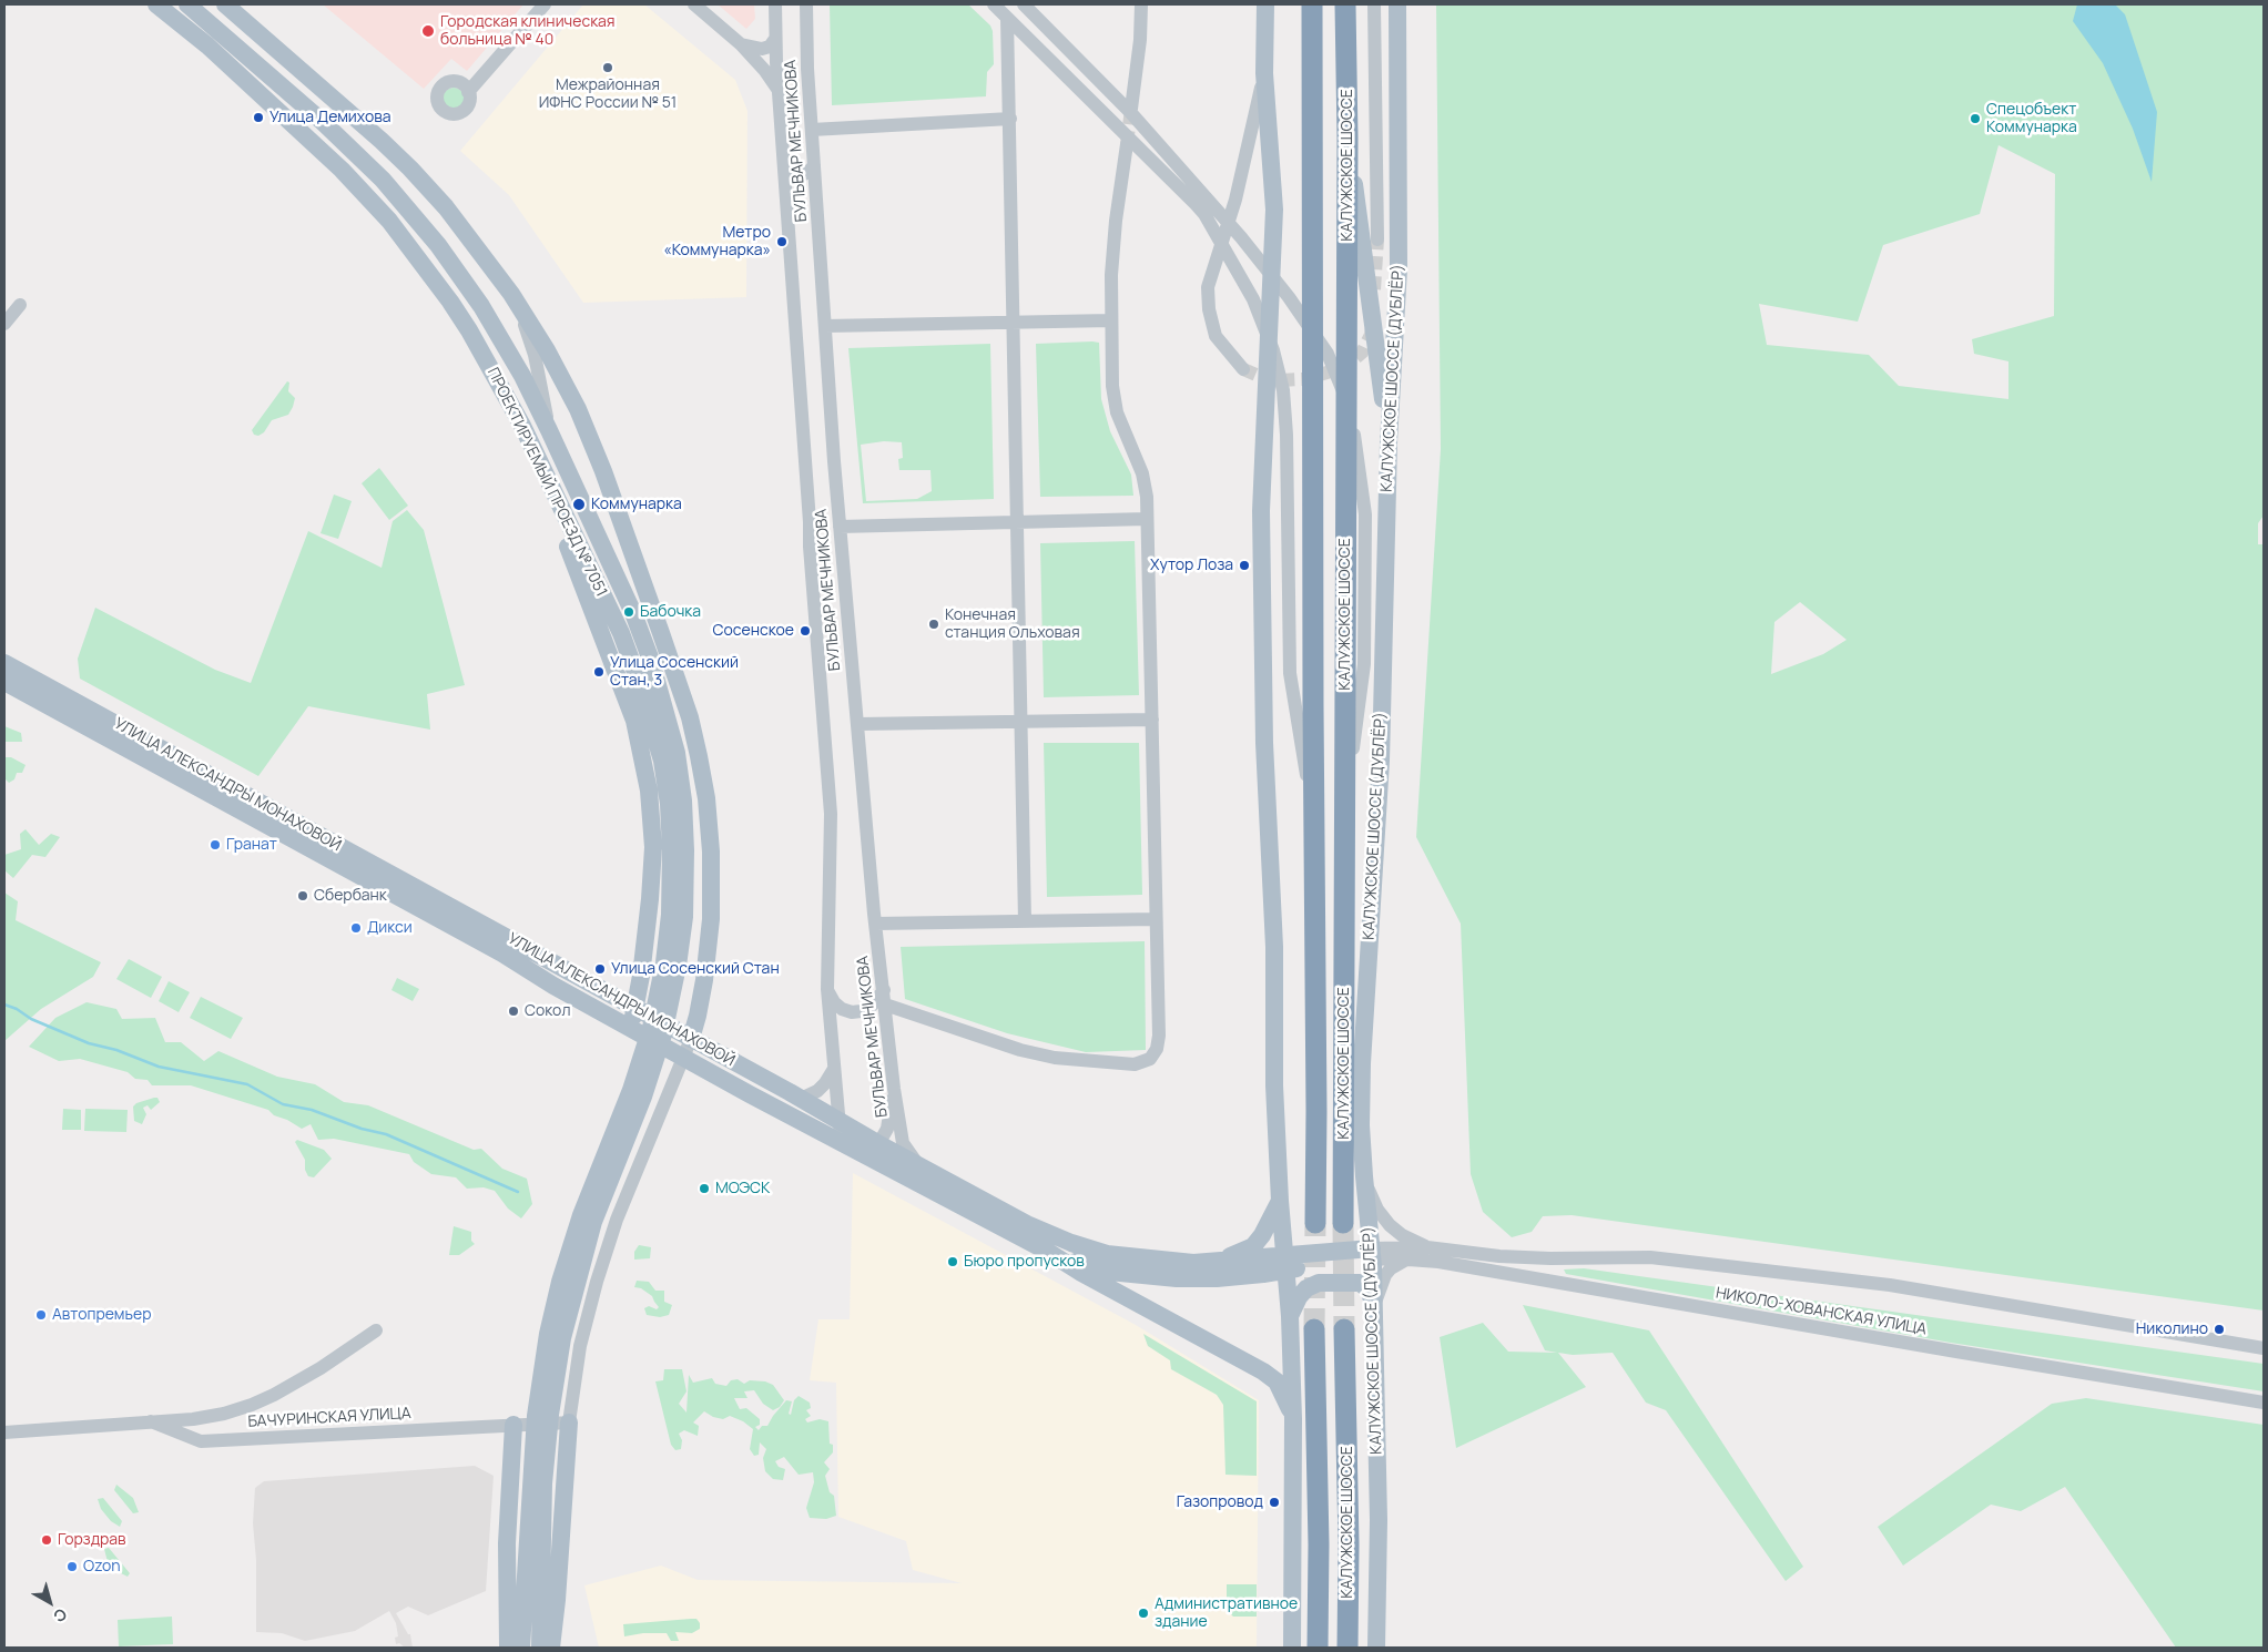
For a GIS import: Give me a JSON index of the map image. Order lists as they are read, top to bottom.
{
  "streets": {
    "highway": ["КАЛУЖСКОЕ ШОССЕ"],
    "main road": ["КАЛУЖСКОЕ ШОССЕ (ДУБЛЁР)", "ПРОЕКТИРУЕМЫЙ ПРОЕЗД № 7051", "УЛИЦА АЛЕКСАНДРЫ МОНАХОВОЙ"],
    "street": ["БУЛЬВАР МЕЧНИКОВА", "НИКОЛО-ХОВАНСКАЯ УЛИЦА", "БАЧУРИНСКАЯ УЛИЦА"]
  },
  "crossings": [
    ["БУЛЬВАР МЕЧНИКОВА", "УЛИЦА АЛЕКСАНДРЫ МОНАХОВОЙ"],
    ["КАЛУЖСКОЕ ШОССЕ (ДУБЛЁР)", "НИКОЛО-ХОВАНСКАЯ УЛИЦА"]
  ],
  "places": [
    "Городская клиническая больница № 40",
    "Межрайонная ИФНС России № 51",
    "Улица Демихова",
    "Спецобъект Коммунарка",
    "Метро «Коммунарка»",
    "Коммунарка",
    "Хутор Лоза",
    "Бабочка",
    "Конечная станция Ольховая",
    "Сосенское",
    "Улица Сосенский Стан, 3",
    "Гранат",
    "Сбербанк",
    "Дикси",
    "Улица Сосенский Стан",
    "Сокол",
    "МОЭСК",
    "Бюро пропусков",
    "Автопремьер",
    "Николино",
    "Газопровод",
    "Горздрав",
    "Ozon",
    "Административное здание"
  ],
  "north": "bottom right"
}
